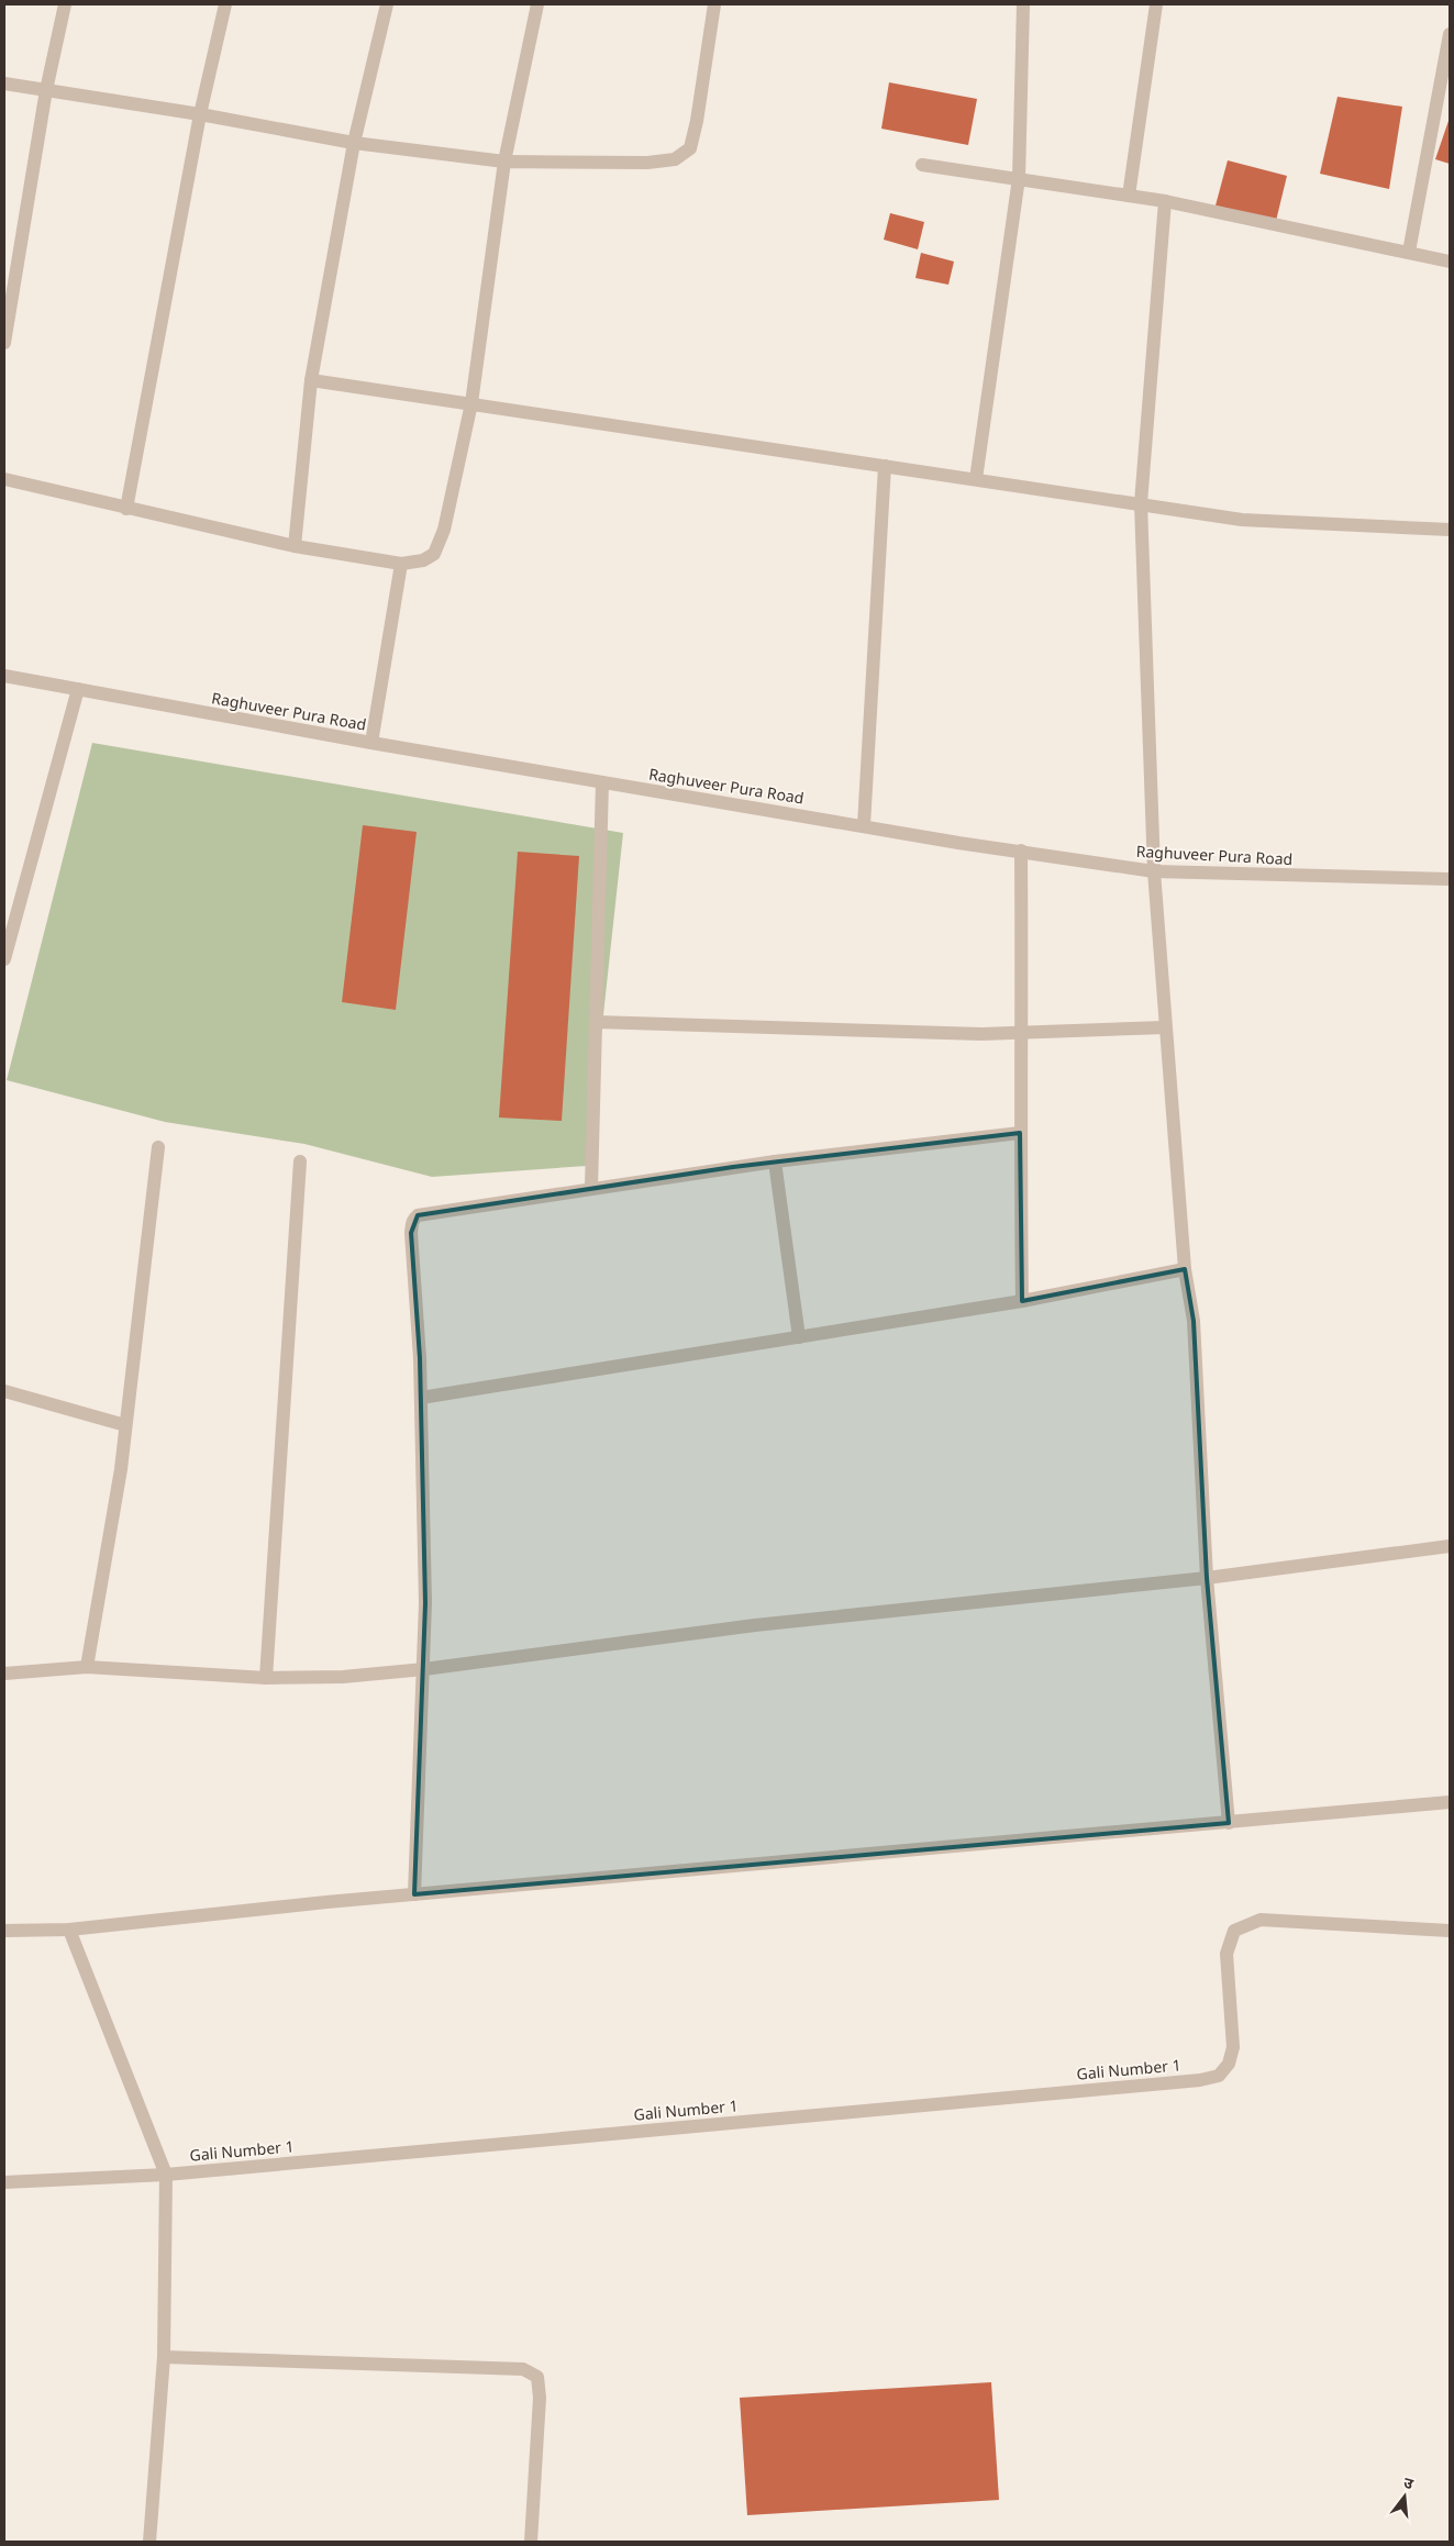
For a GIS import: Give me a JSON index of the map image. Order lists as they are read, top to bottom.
{
  "streets": {
    "street": ["Raghuveer Pura Road", "Gali Number 1"]
  },
  "north": "top"
}
